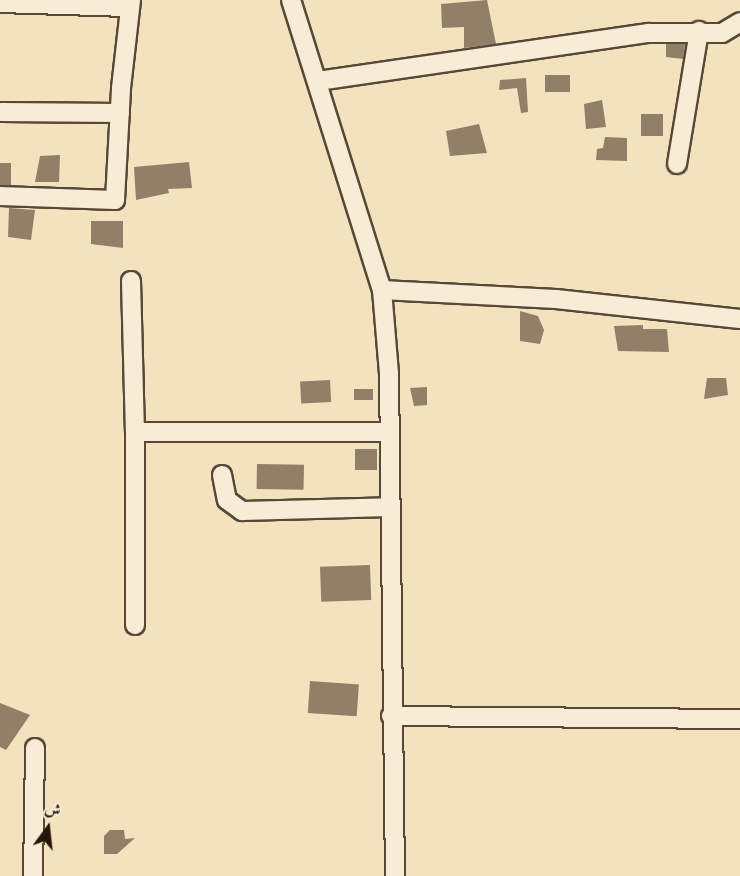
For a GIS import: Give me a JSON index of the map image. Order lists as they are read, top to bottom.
{
  "north": "top"
}
